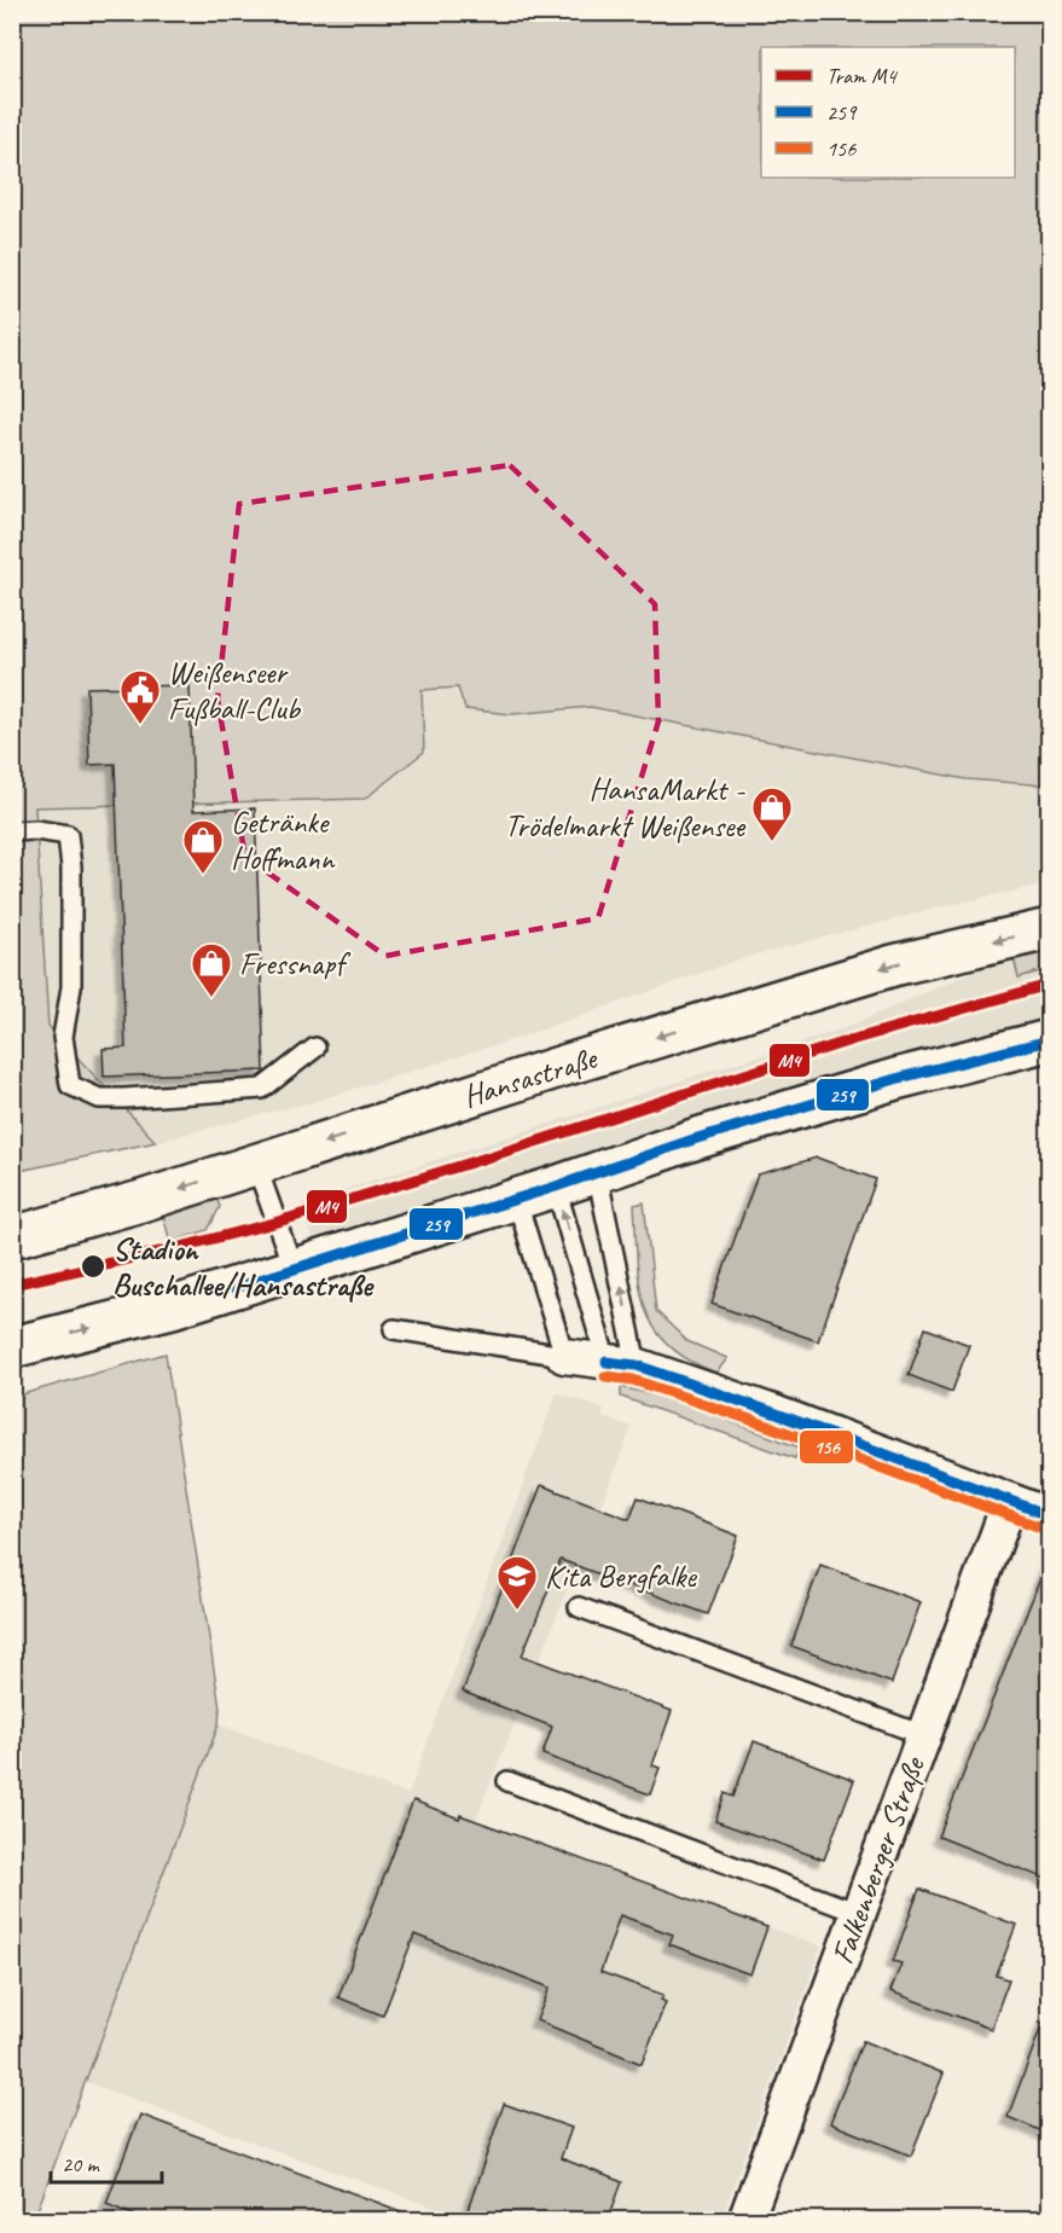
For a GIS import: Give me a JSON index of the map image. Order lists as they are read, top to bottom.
{
  "streets": {
    "main road": ["Hansastraße"],
    "street": ["Falkenberger Straße"]
  },
  "places": {
    "public building": ["Weißenseer Fußball-Club"],
    "shop": ["HansaMarkt - Trödelmarkt Weißensee", "Getränke Hoffmann", "Fressnapf"],
    "other": ["Stadion Buschallee/Hansastraße"],
    "school or university": ["Kita Bergfalke"]
  },
  "lines": ["tram line M4", "transit line 259", "transit line 156"],
  "legend": ["Tram M4", "259", "156"],
  "scale_bar": "20 m"
}
